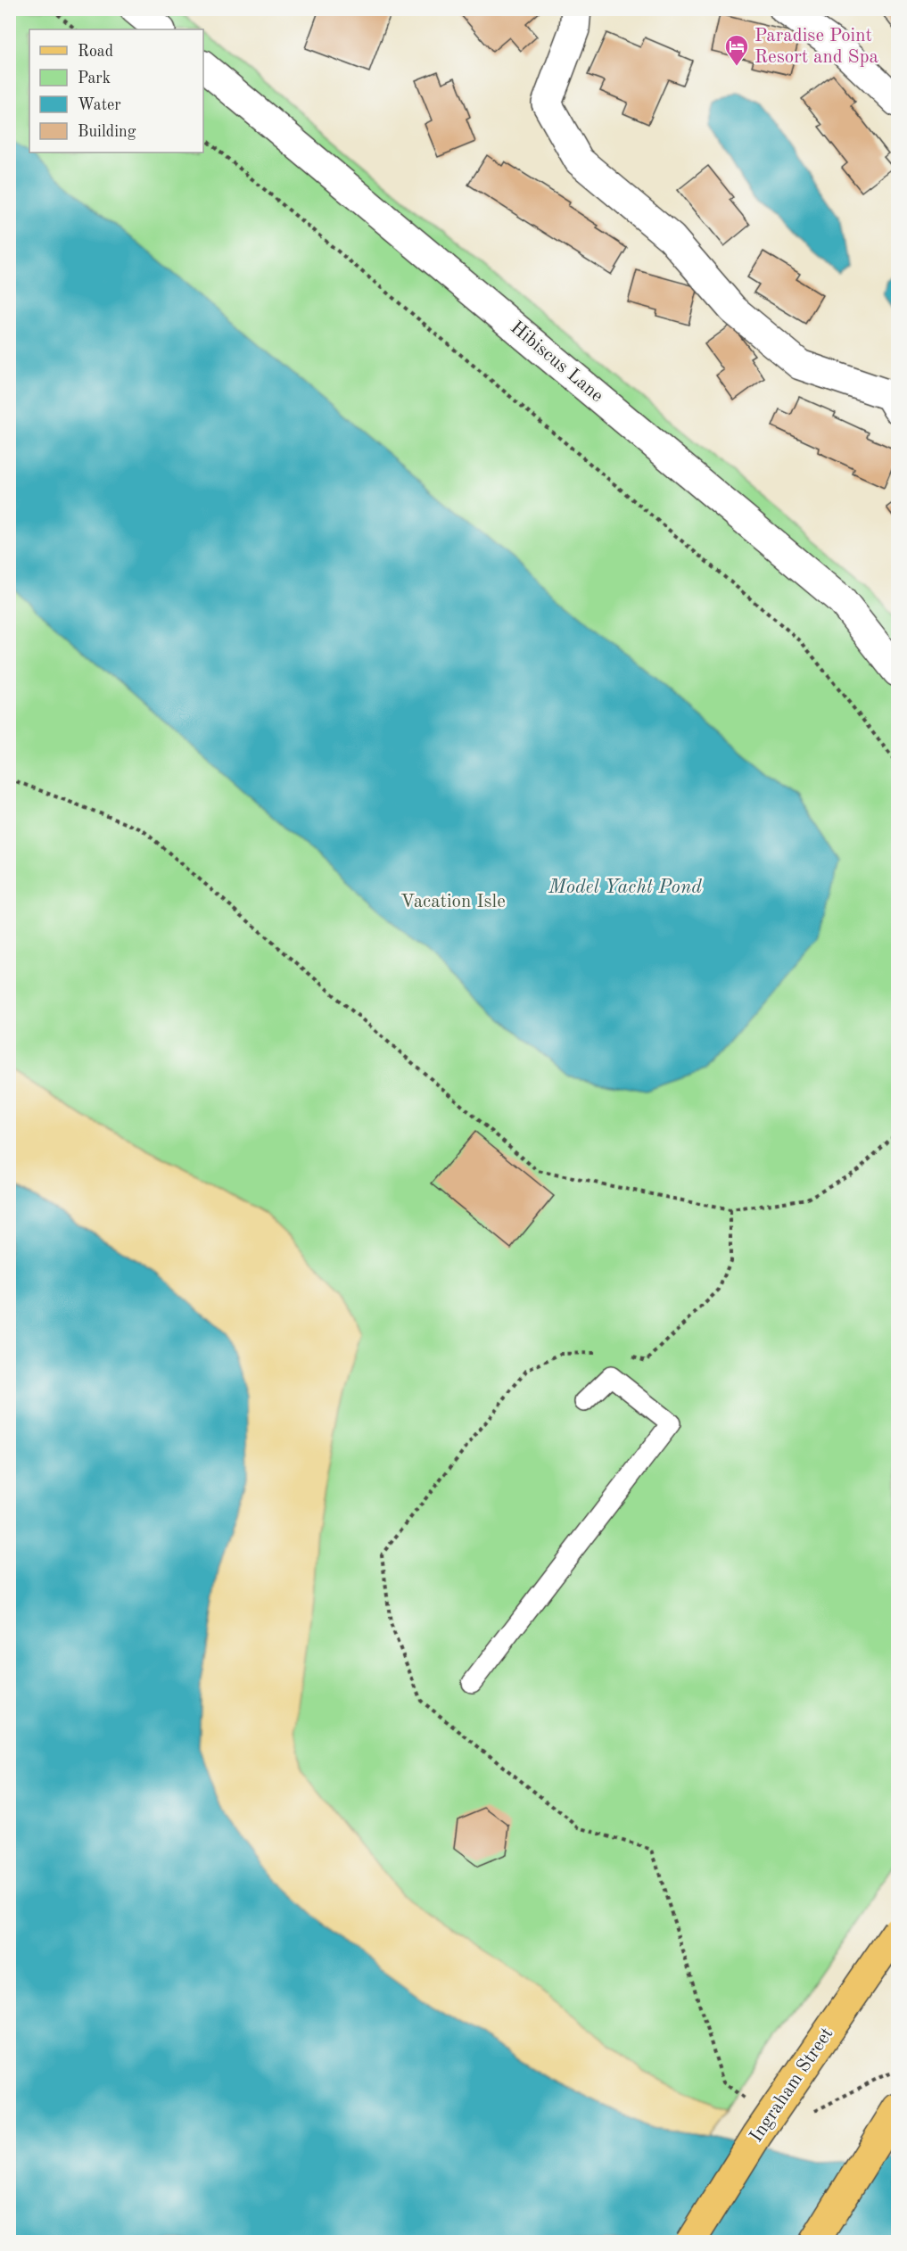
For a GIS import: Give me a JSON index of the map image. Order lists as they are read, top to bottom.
{
  "streets": {
    "main road": ["Ingraham Street"],
    "street": ["Hibiscus Lane"]
  },
  "water": ["Model Yacht Pond"],
  "parks": ["Vacation Isle"],
  "places": {
    "hotel": ["Paradise Point Resort and Spa"]
  },
  "legend": [
    "Road",
    "Park",
    "Water",
    "Building"
  ]
}
